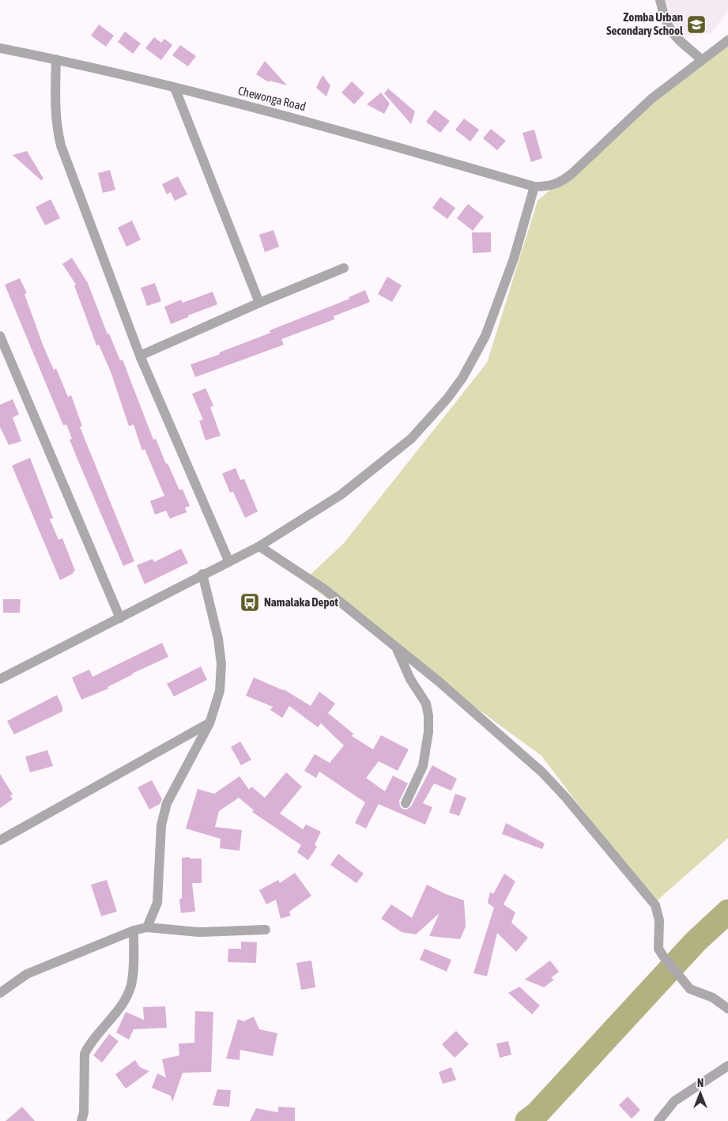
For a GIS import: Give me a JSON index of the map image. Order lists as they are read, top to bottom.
{
  "streets": {
    "street": ["Chewonga Road"]
  },
  "places": {
    "school or university": ["Zomba Urban Secondary School"],
    "bus stop": ["Namalaka Depot"]
  },
  "north": "top"
}
